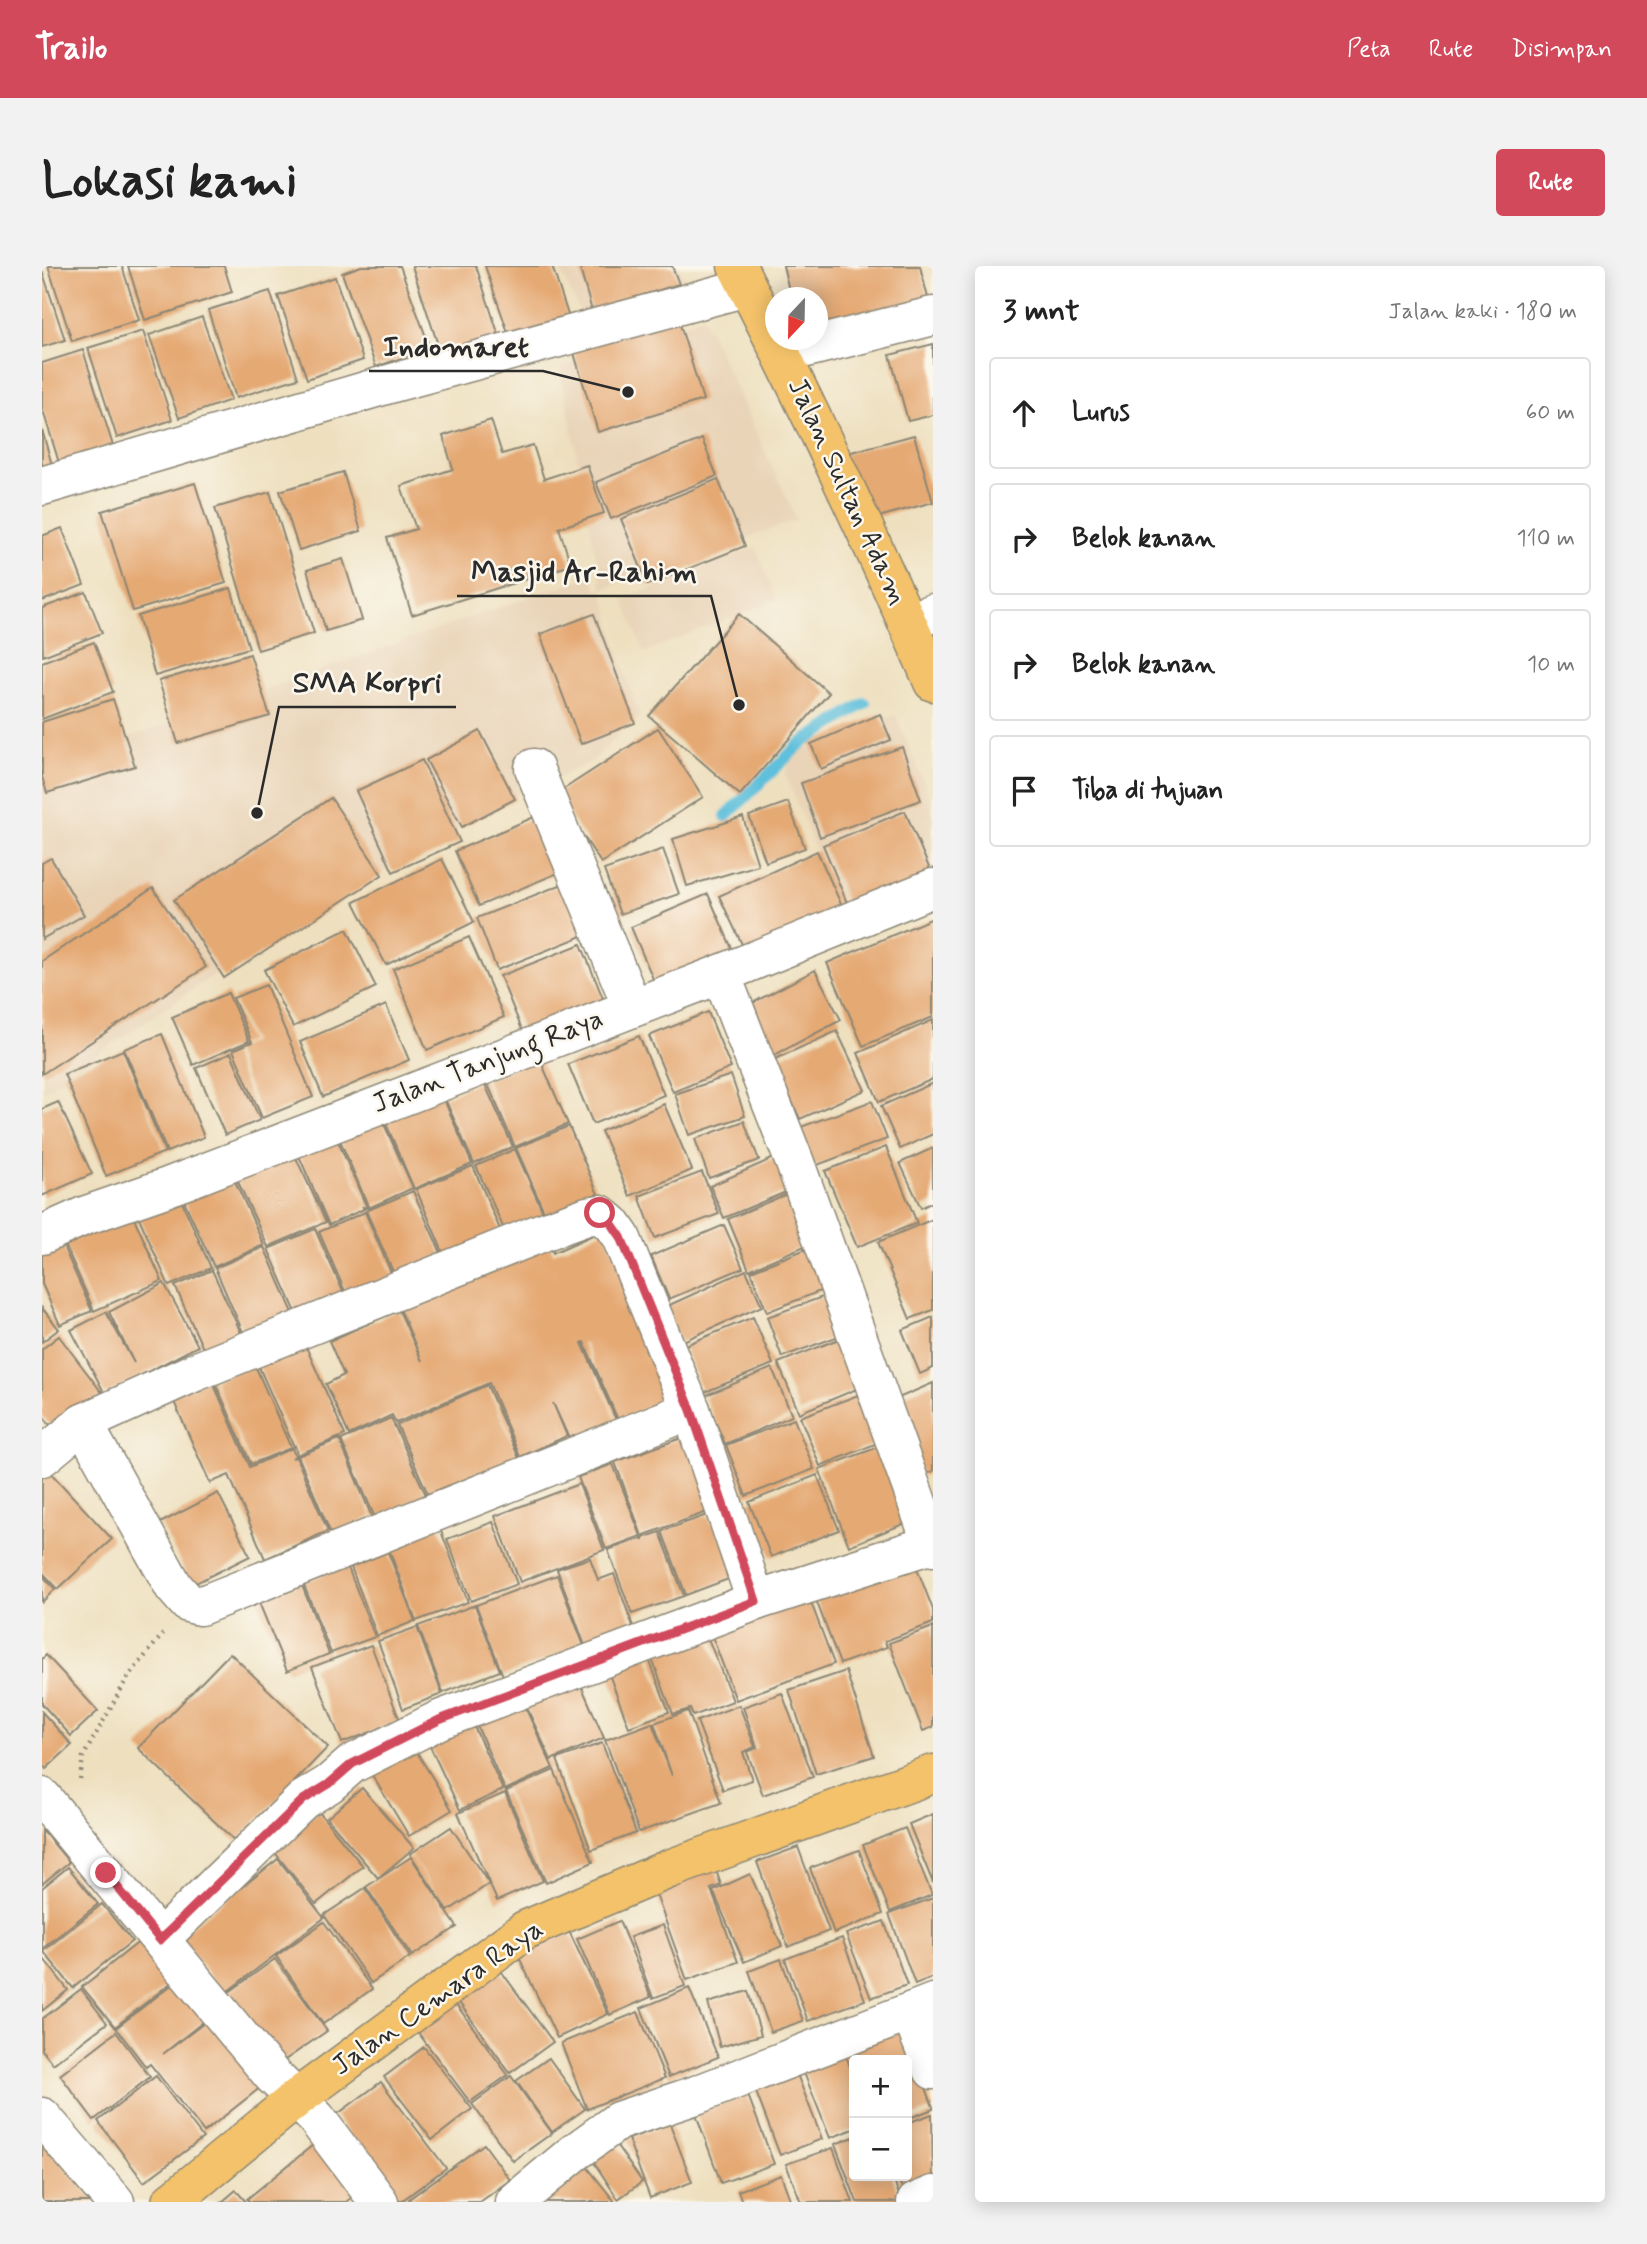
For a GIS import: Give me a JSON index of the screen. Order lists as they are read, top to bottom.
{
  "streets": {
    "main road": ["Jalan Sultan Adam", "Jalan Cemara Raya"],
    "street": ["Jalan Tanjung Raya"]
  },
  "places": ["Indomaret", "Masjid Ar-Rahim", "SMA Korpri"],
  "north": "bottom",
  "page": {
    "header": "Trailo",
    "nav": ["Peta", "Rute", "Disimpan"],
    "buttons": "Rute",
    "title": "Lokasi kami",
    "heading": ["3 mnt", "Jalan kaki · 180 m"],
    "list": [
      ["Lurus", "60 m"],
      ["Belok kanan", "110 m"],
      ["Belok kanan", "10 m"],
      "Tiba di tujuan"
    ],
    "map_buttons": ["+", "−"]
  }
}
